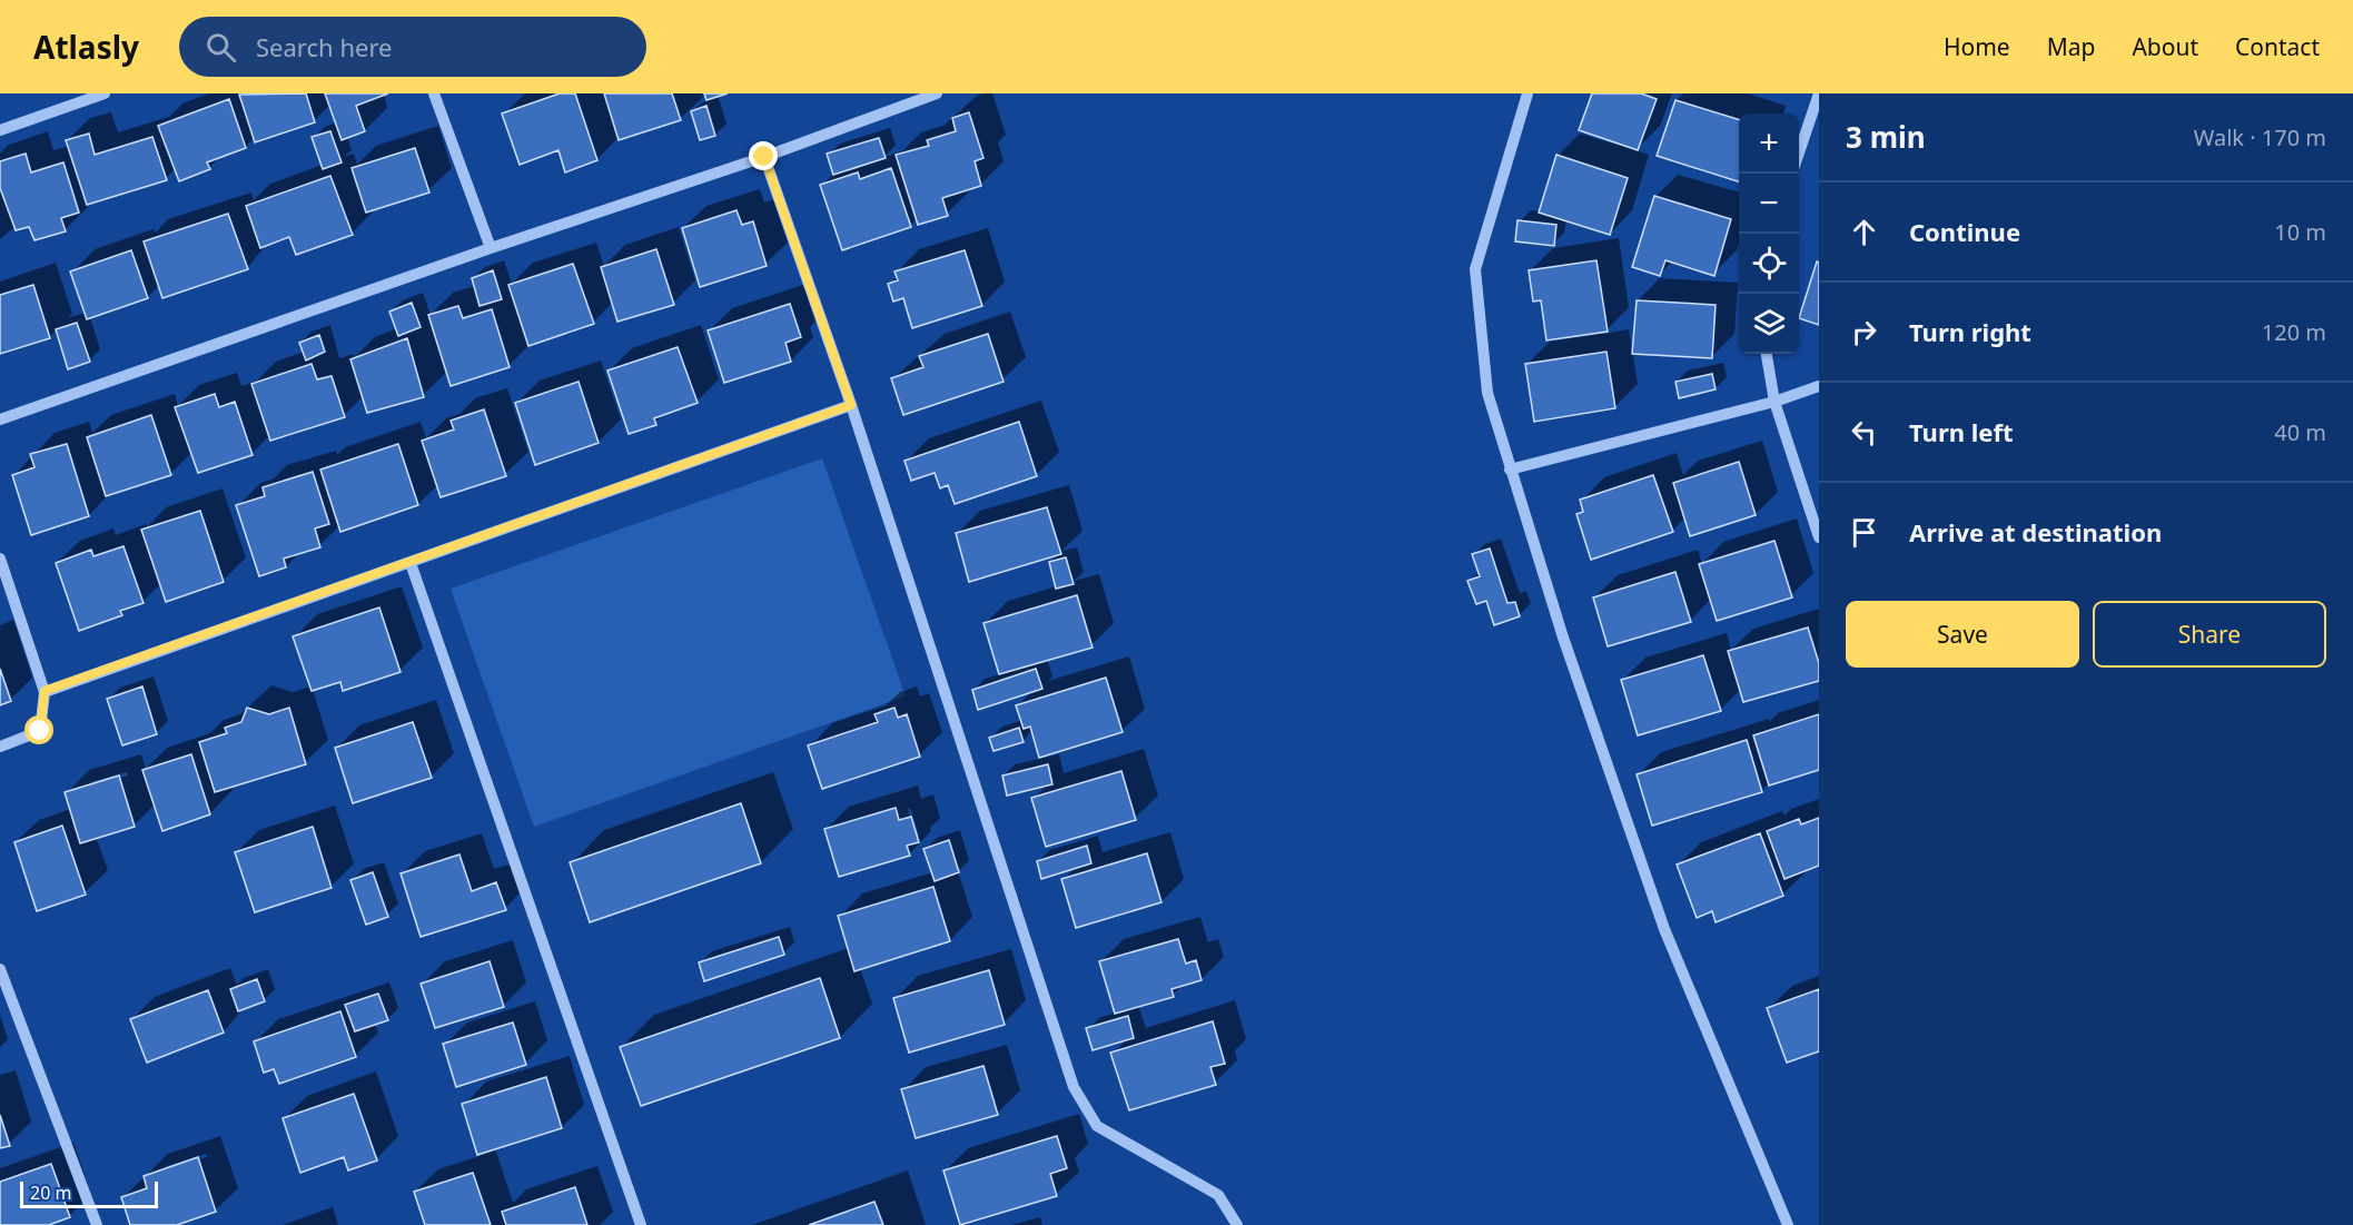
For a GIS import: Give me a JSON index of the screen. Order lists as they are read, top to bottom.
{
  "scale_bar": "20 m",
  "page": {
    "header": "Atlasly",
    "search": "Search here",
    "nav": [
      "Home",
      "Map",
      "About",
      "Contact"
    ],
    "heading": ["3 min", "Walk · 170 m"],
    "map_buttons": ["+", "−"],
    "list": [
      ["Continue", "10 m"],
      ["Turn right", "120 m"],
      ["Turn left", "40 m"],
      "Arrive at destination"
    ],
    "buttons": ["Save", "Share"],
    "scale": "20 m"
  }
}
